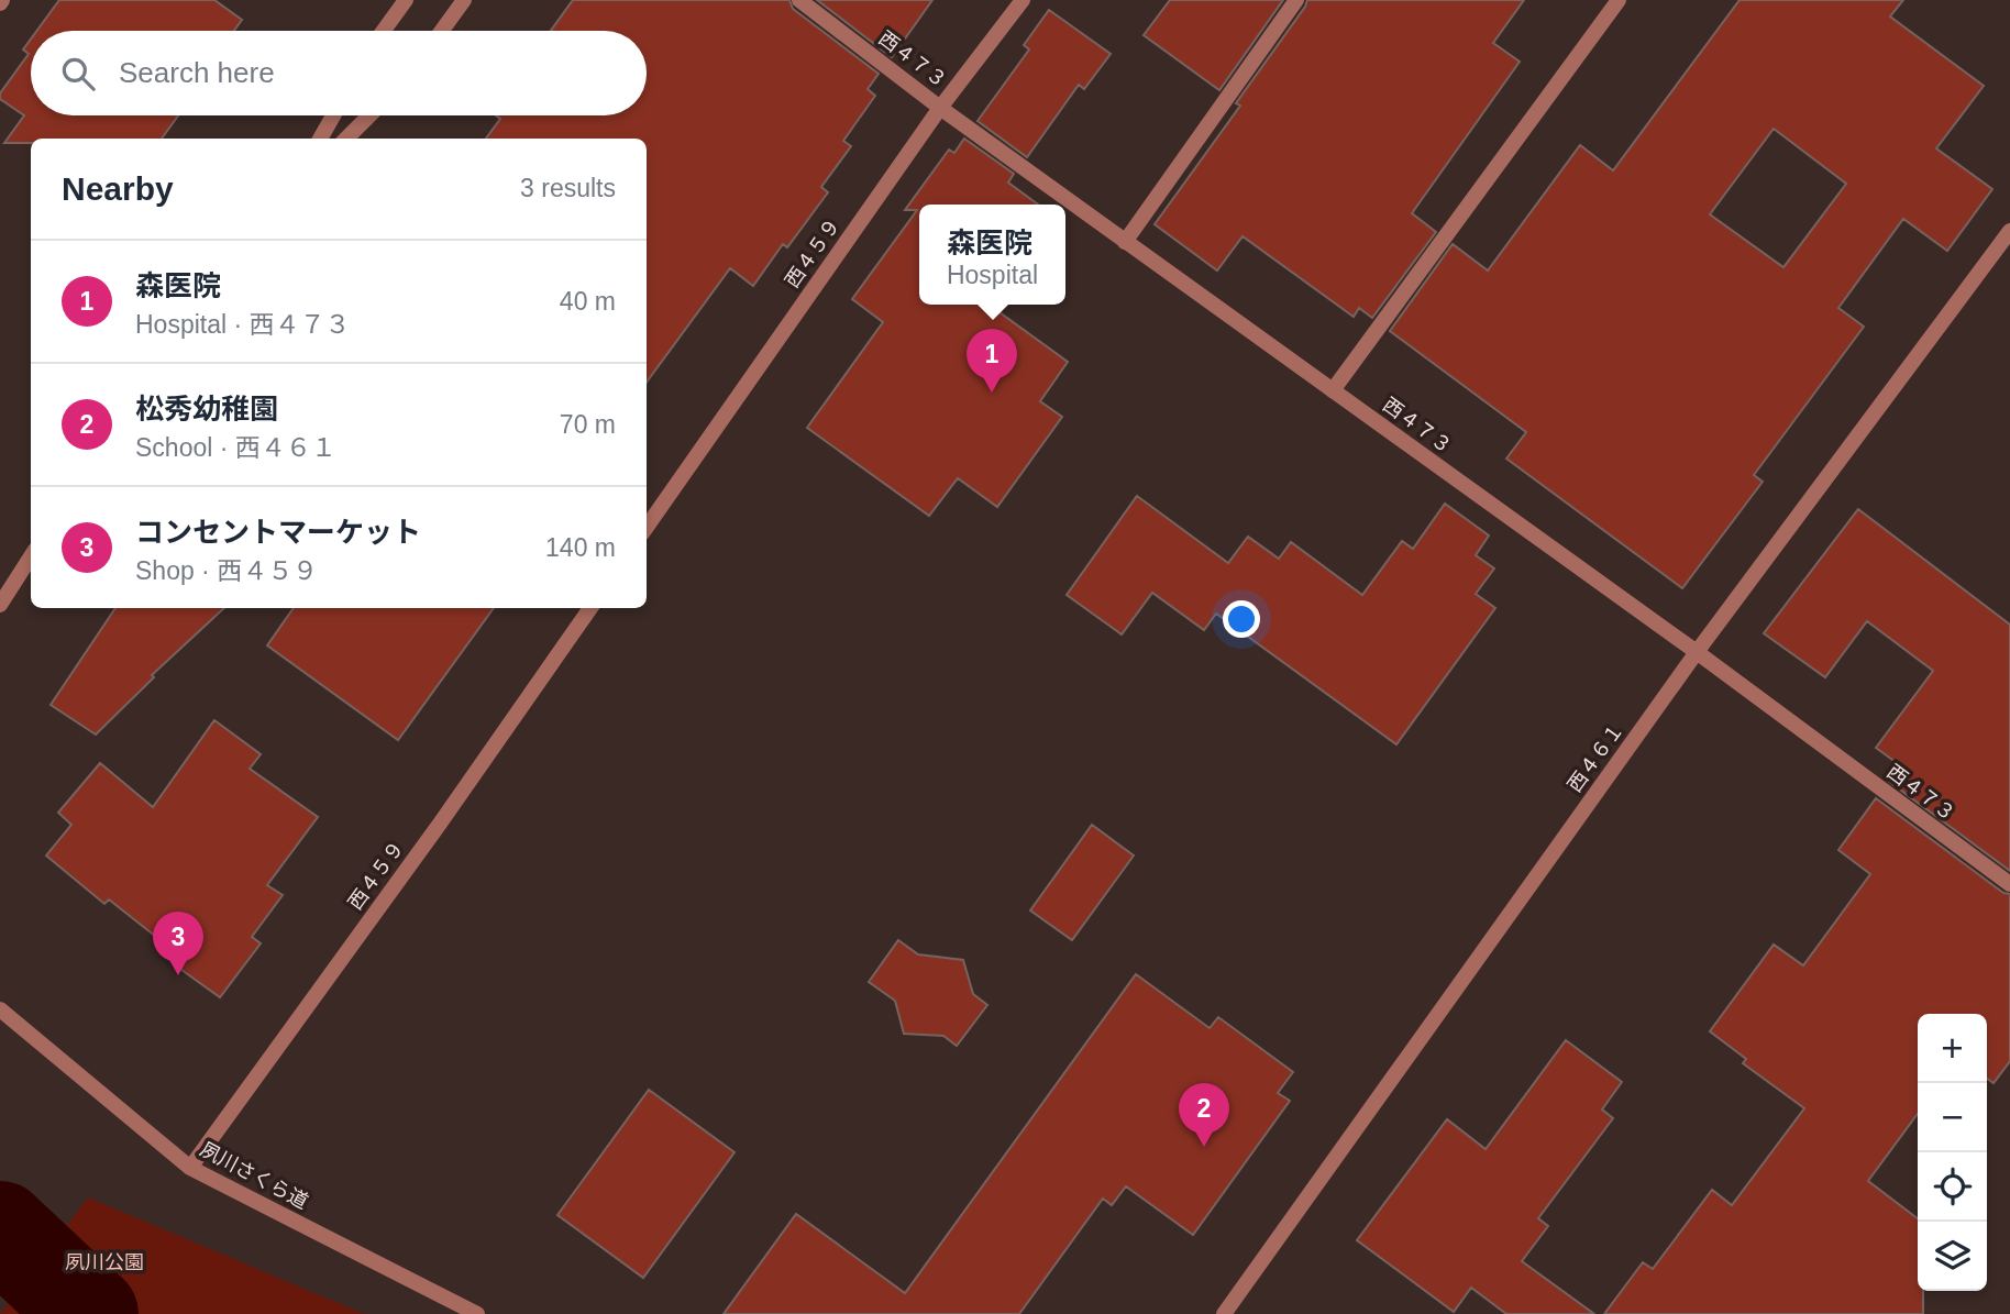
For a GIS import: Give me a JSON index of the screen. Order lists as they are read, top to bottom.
{
  "streets": {
    "street": [
      "西４７３",
      "西４５９",
      "西４６１",
      "夙川さくら道"
    ]
  },
  "crossings": [
    ["西４７３", "西４５９"],
    ["西４７３", "西４６１"],
    ["西４５９", "夙川さくら道"]
  ],
  "parks": ["夙川公園"],
  "page": {
    "search": "Search here",
    "heading": ["Nearby", "3 results"],
    "popup": ["森医院", "Hospital"],
    "list": [
      {
        "mark": "1",
        "name": "森医院",
        "note": "Hospital · 西４７３",
        "value": "40 m"
      },
      {
        "mark": "2",
        "name": "松秀幼稚園",
        "note": "School · 西４６１",
        "value": "70 m"
      },
      {
        "mark": "3",
        "name": "コンセントマーケット",
        "note": "Shop · 西４５９",
        "value": "140 m"
      }
    ],
    "pins": ["1", "3", "2"],
    "map_buttons": ["+", "−"]
  }
}
